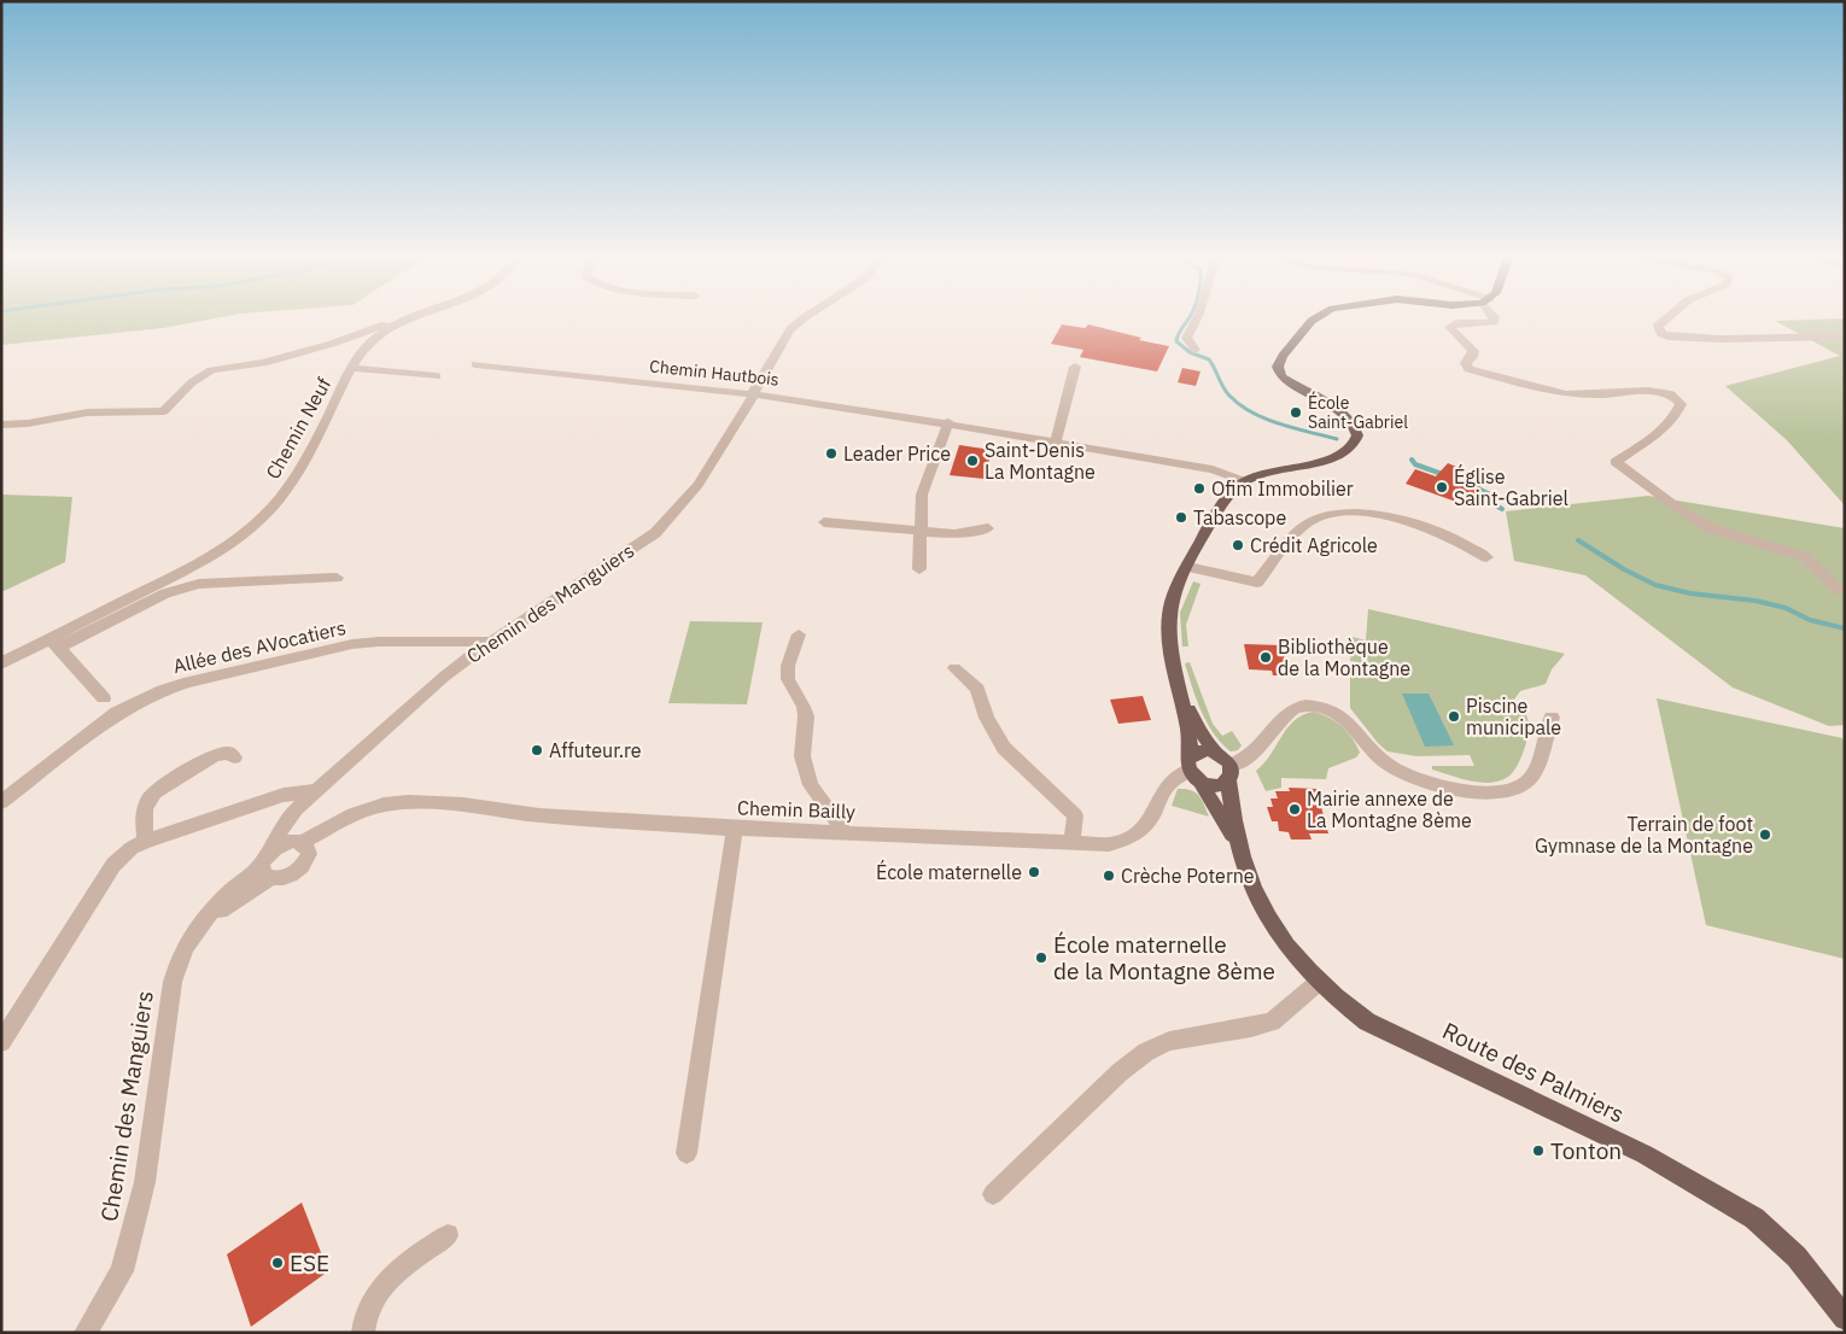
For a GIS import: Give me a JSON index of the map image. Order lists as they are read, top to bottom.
{
  "streets": {
    "main road": ["Route des Palmiers"],
    "street": [
      "Chemin Hautbois",
      "Chemin Neuf",
      "Chemin des Manguiers",
      "Allée des AVocatiers",
      "Chemin Bailly"
    ]
  },
  "crossings": [
    ["Chemin Hautbois", "Chemin des Manguiers"],
    ["Chemin Hautbois", "Route des Palmiers"],
    ["Chemin des Manguiers", "Allée des AVocatiers"],
    ["Chemin des Manguiers", "Chemin Bailly"],
    ["Chemin Bailly", "Route des Palmiers"]
  ],
  "places": [
    "École Saint-Gabriel",
    "Leader Price",
    "Saint-Denis La Montagne",
    "Église Saint-Gabriel",
    "Ofim Immobilier",
    "Tabascope",
    "Crédit Agricole",
    "Bibliothèque de la Montagne",
    "Piscine municipale",
    "Affuteur.re",
    "Mairie annexe de La Montagne 8ème",
    "Terrain de foot Gymnase de la Montagne",
    "École maternelle",
    "Crèche Poterne",
    "École maternelle de la Montagne 8ème",
    "Tonton",
    "ESE"
  ]
}
